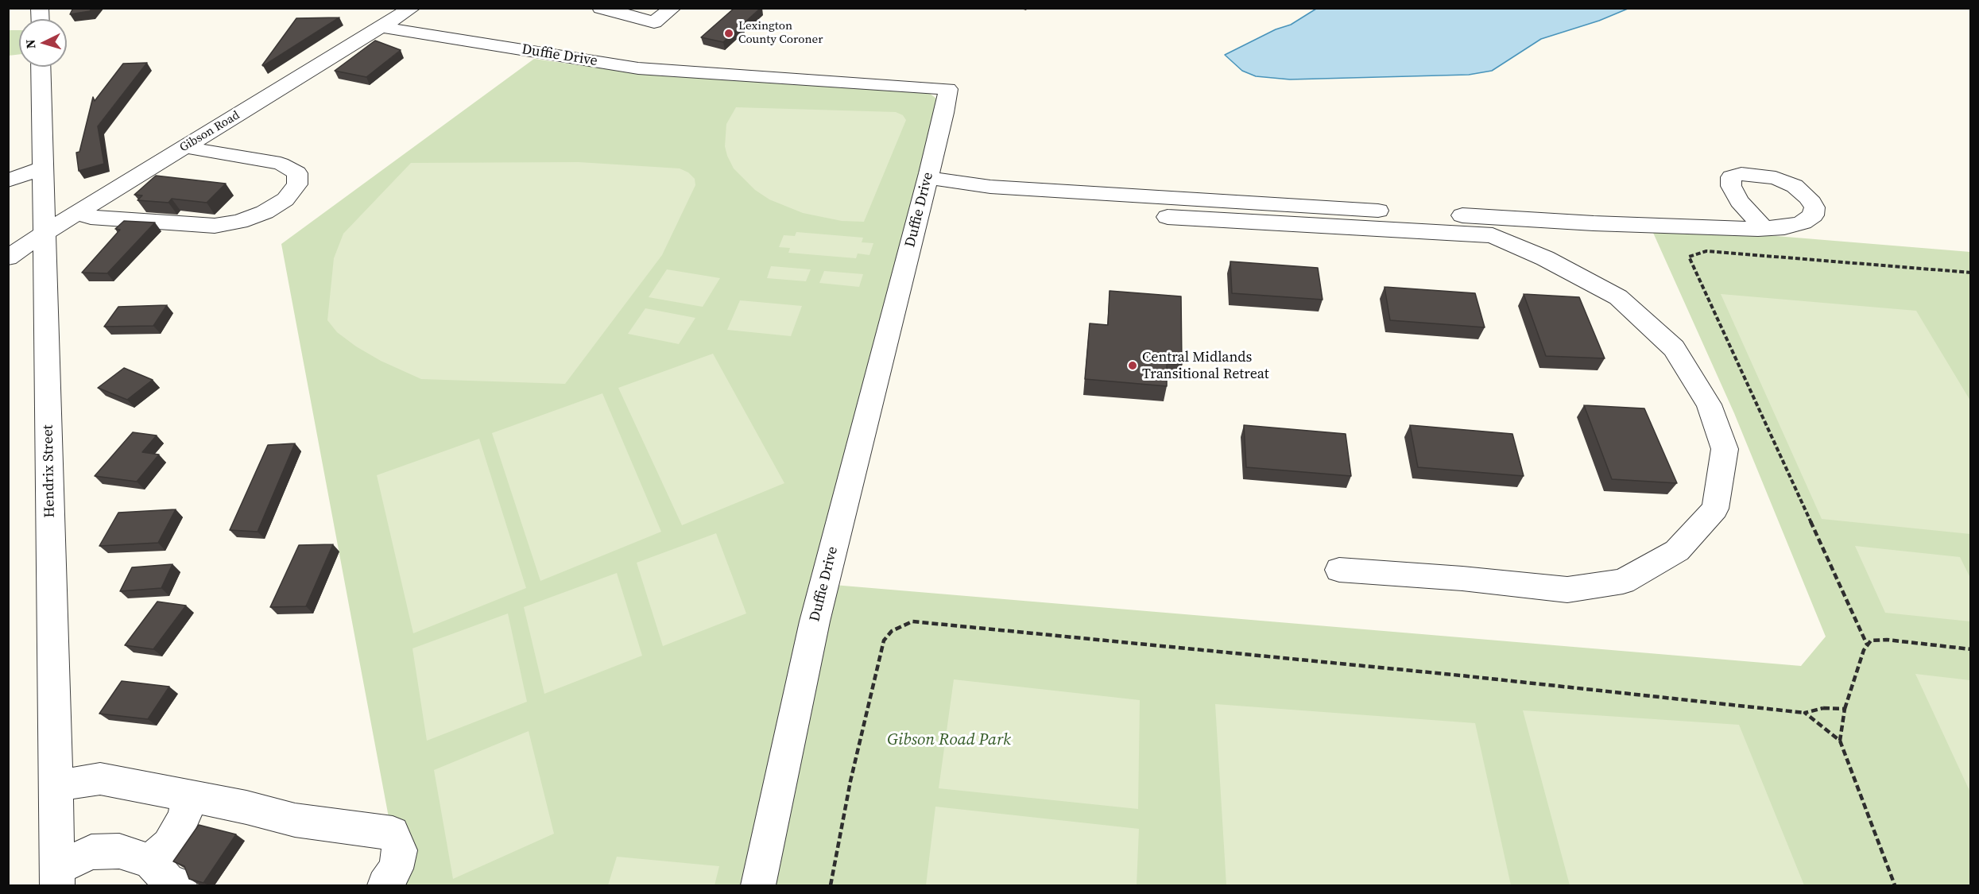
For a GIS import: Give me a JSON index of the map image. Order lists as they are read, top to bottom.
{
  "streets": {
    "street": ["Duffie Drive", "Gibson Road", "Hendrix Street"]
  },
  "crossings": [
    ["Duffie Drive", "Gibson Road"],
    ["Gibson Road", "Hendrix Street"]
  ],
  "parks": ["Gibson Road Park"],
  "places": ["Lexington County Coroner", "Central Midlands Transitional Retreat"],
  "north": "left"
}
